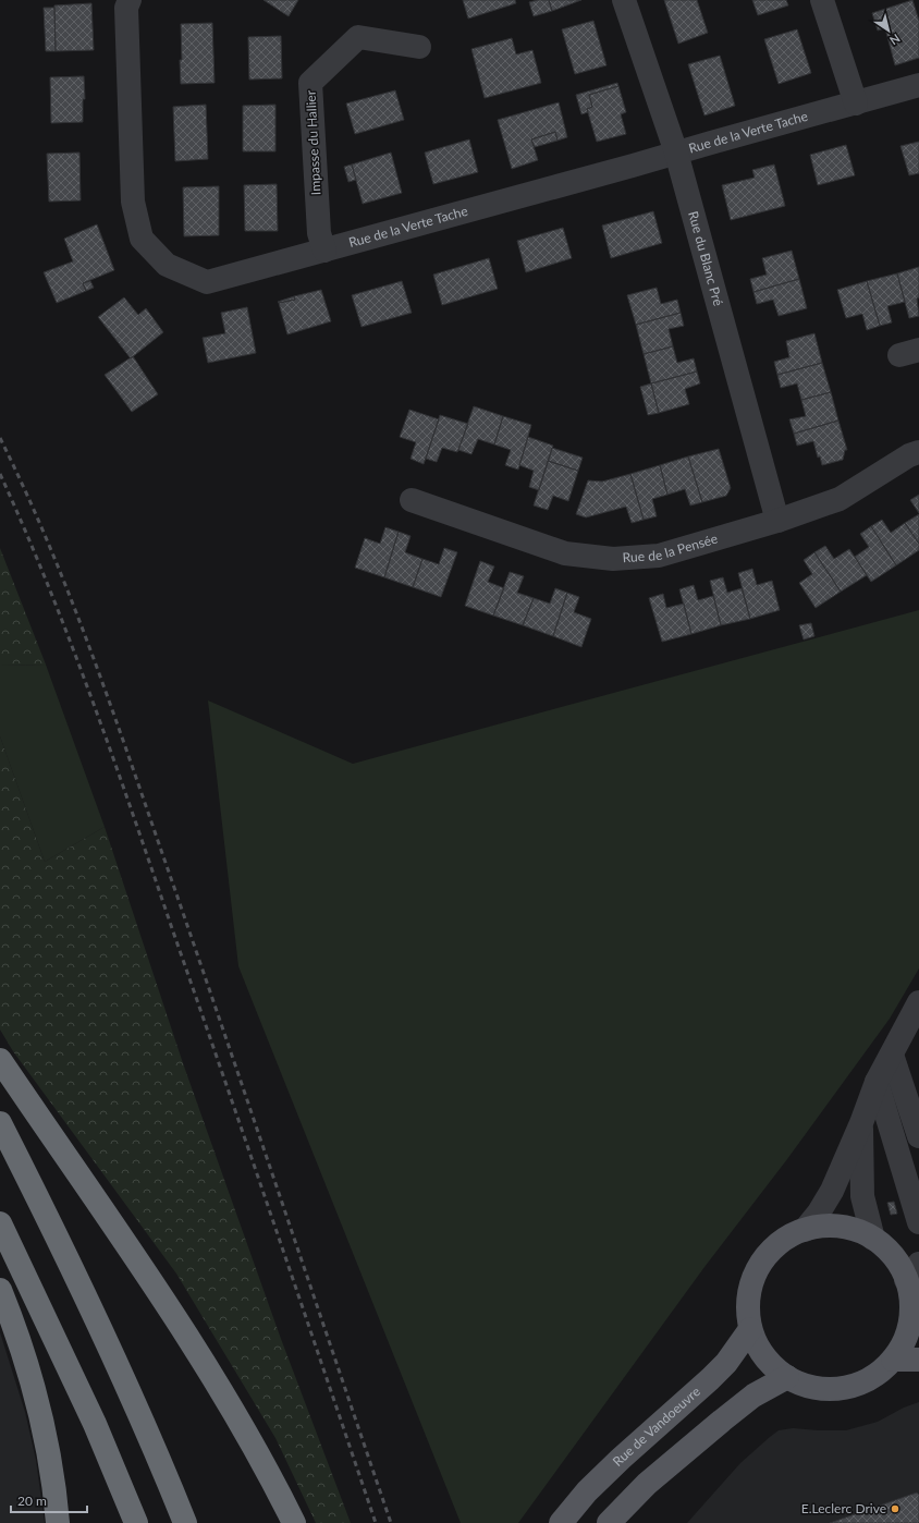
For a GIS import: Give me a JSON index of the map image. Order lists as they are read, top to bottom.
{
  "streets": {
    "main road": ["Rue de Vandoeuvre"],
    "street": [
      "Rue de la Verte Tache",
      "Impasse du Hallier",
      "Rue du Blanc Pré",
      "Rue de la Pensée"
    ]
  },
  "crossings": [
    ["Rue de la Verte Tache", "Impasse du Hallier"],
    ["Rue de la Verte Tache", "Rue du Blanc Pré"],
    ["Rue du Blanc Pré", "Rue de la Pensée"]
  ],
  "places": ["E.Leclerc Drive"],
  "scale_bar": "20 m",
  "north": "bottom right"
}
